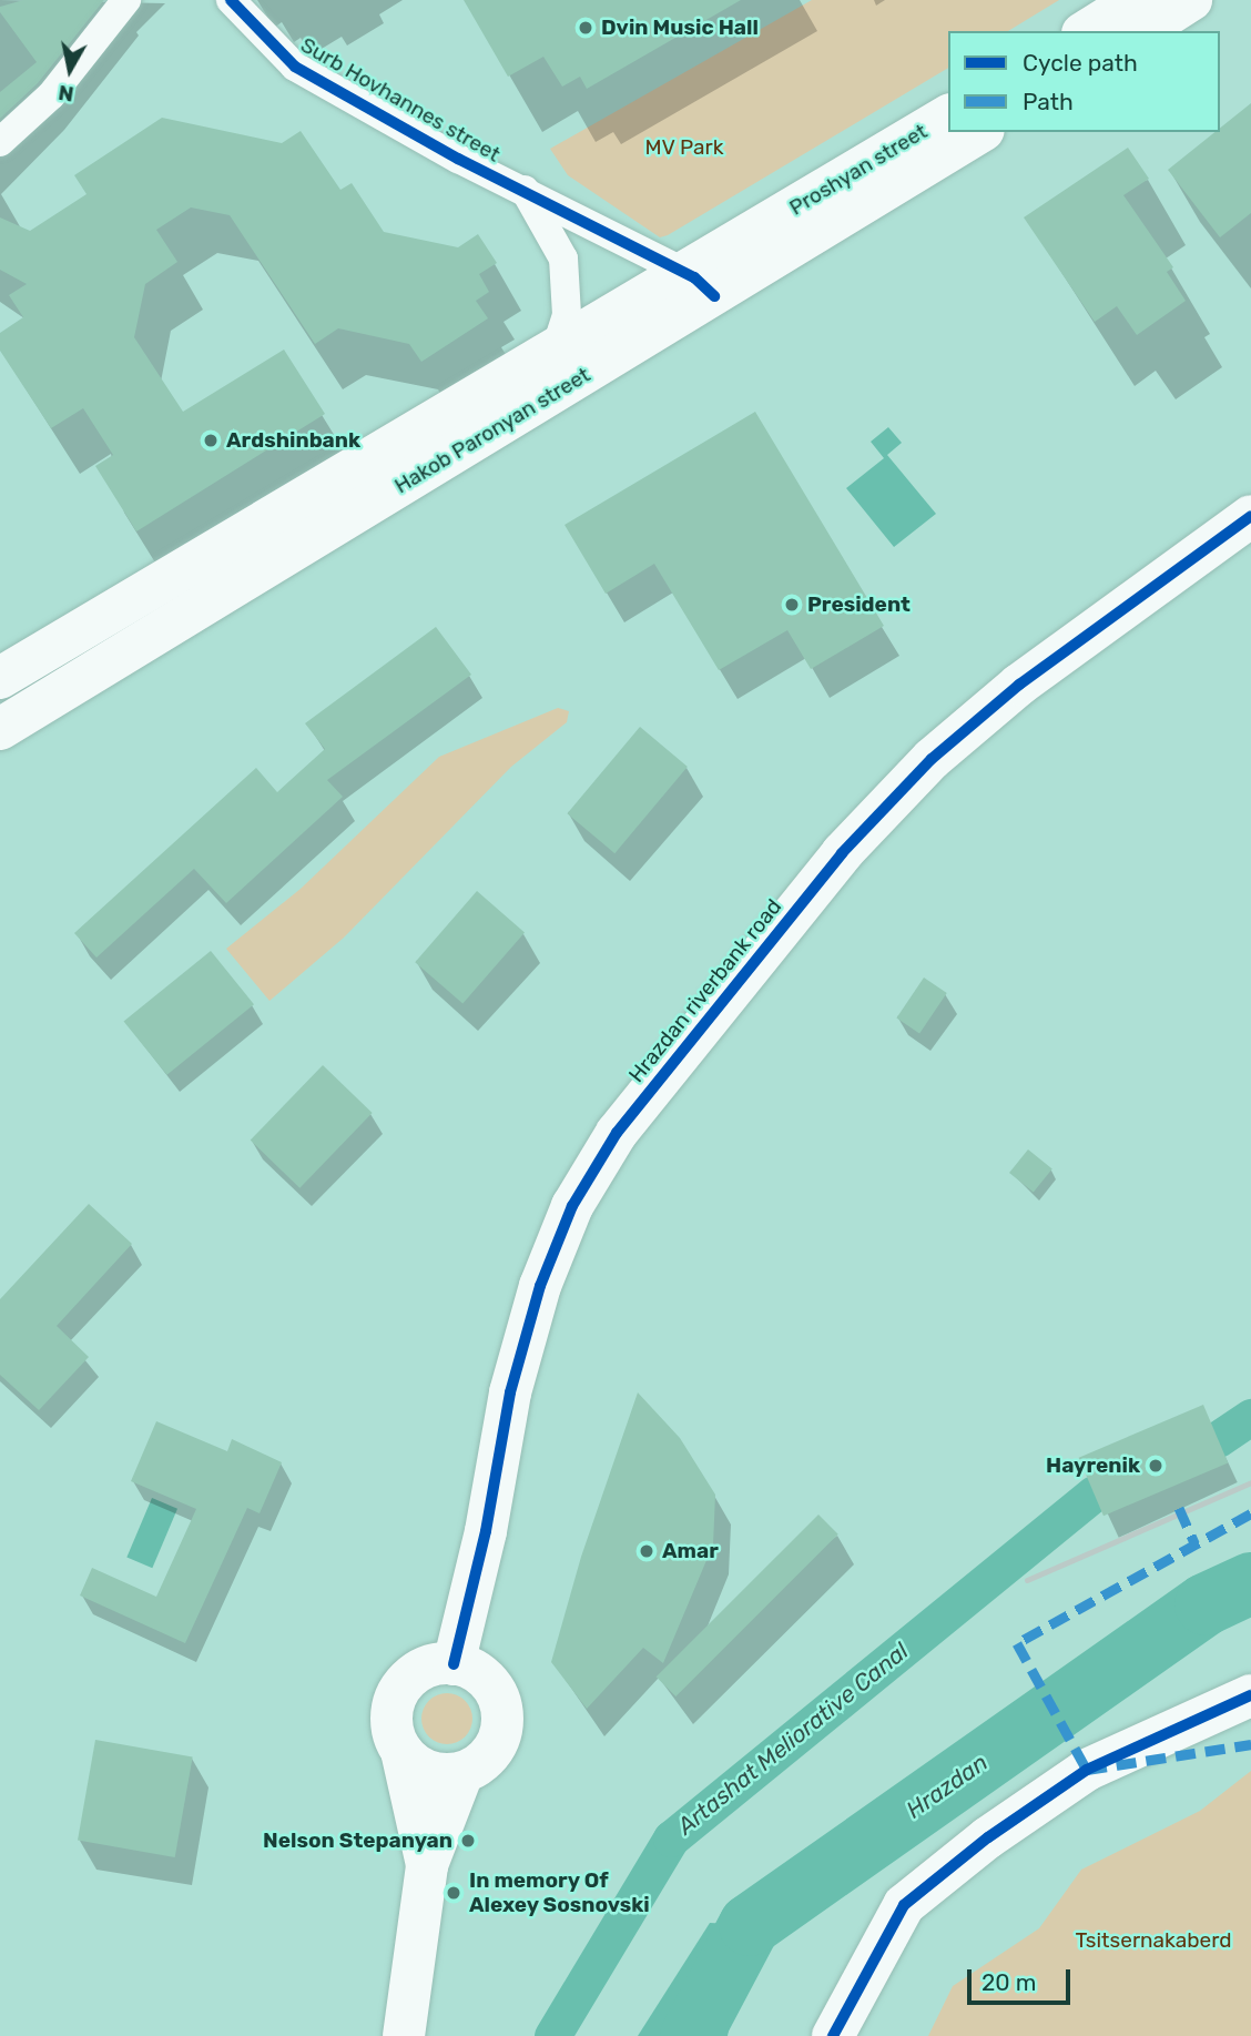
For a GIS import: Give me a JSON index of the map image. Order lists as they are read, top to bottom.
{
  "streets": {
    "street": [
      "Surb Hovhannes street",
      "Proshyan street",
      "Hakob Paronyan street",
      "Hrazdan riverbank road"
    ]
  },
  "crossings": [
    ["Surb Hovhannes street", "Hakob Paronyan street"],
    ["Proshyan street", "Hakob Paronyan street"]
  ],
  "water": ["Artashat Meliorative Canal", "Hrazdan"],
  "parks": ["MV Park", "Tsitsernakaberd"],
  "places": [
    "Dvin Music Hall",
    "Ardshinbank",
    "President",
    "Hayrenik",
    "Amar",
    "Nelson Stepanyan",
    "In memory Of Alexey Sosnovski"
  ],
  "legend": ["Cycle path", "Path"],
  "scale_bar": "20 m",
  "north": "bottom"
}
